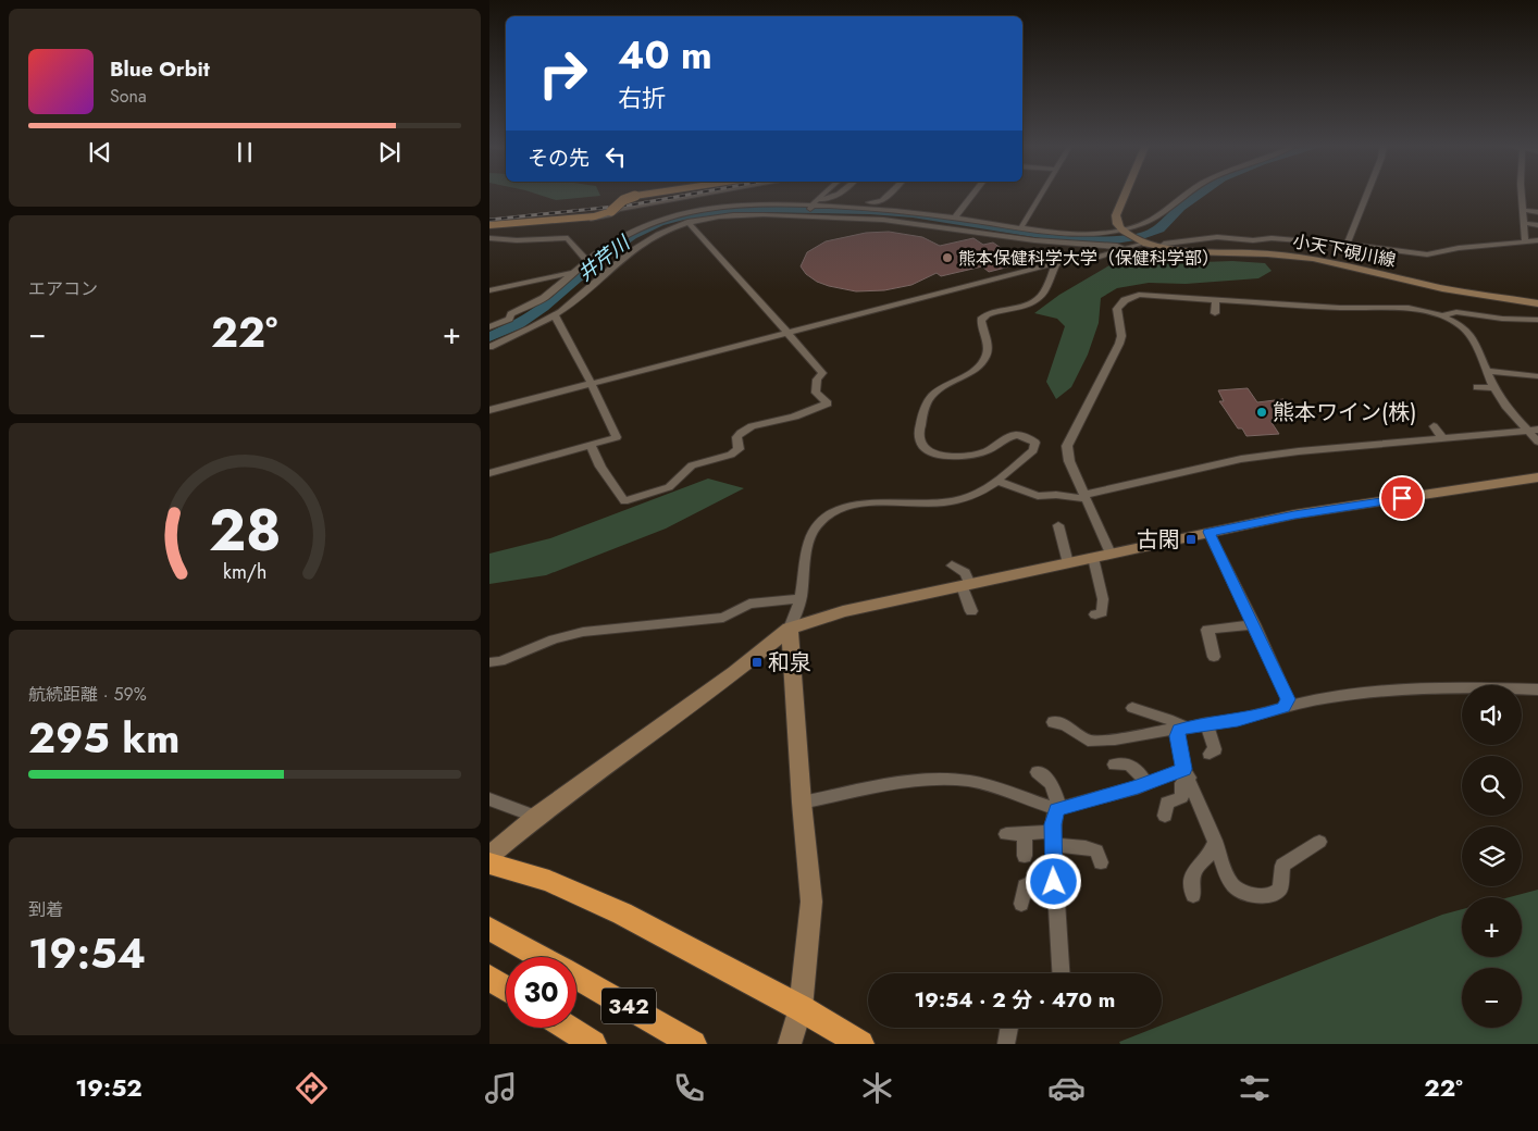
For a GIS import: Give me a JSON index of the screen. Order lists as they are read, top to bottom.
{
  "streets": {
    "highway": ["342"],
    "street": ["小天下硯川線"]
  },
  "water": ["井芹川"],
  "places": {
    "other": ["熊本保健科学大学（保健科学部）", "熊本ワイン(株)"],
    "transit": ["古閑", "和泉"]
  },
  "page": {
    "turn": ["40 m", "右折"],
    "song": ["Blue Orbit", "Sona"],
    "then": "その先",
    "tile": [
      "エアコン",
      ["航続距離 · 59%", "295 km"],
      ["到着", "19:54"]
    ],
    "heat": ["−", "22°", "+"],
    "map_buttons": ["+", "−"],
    "limit": "30",
    "trip": "19:54 · 2 分 · 470 m",
    "tabs": ["19:52", "22°"],
    "gauge": ["28", "km/h"]
  }
}
